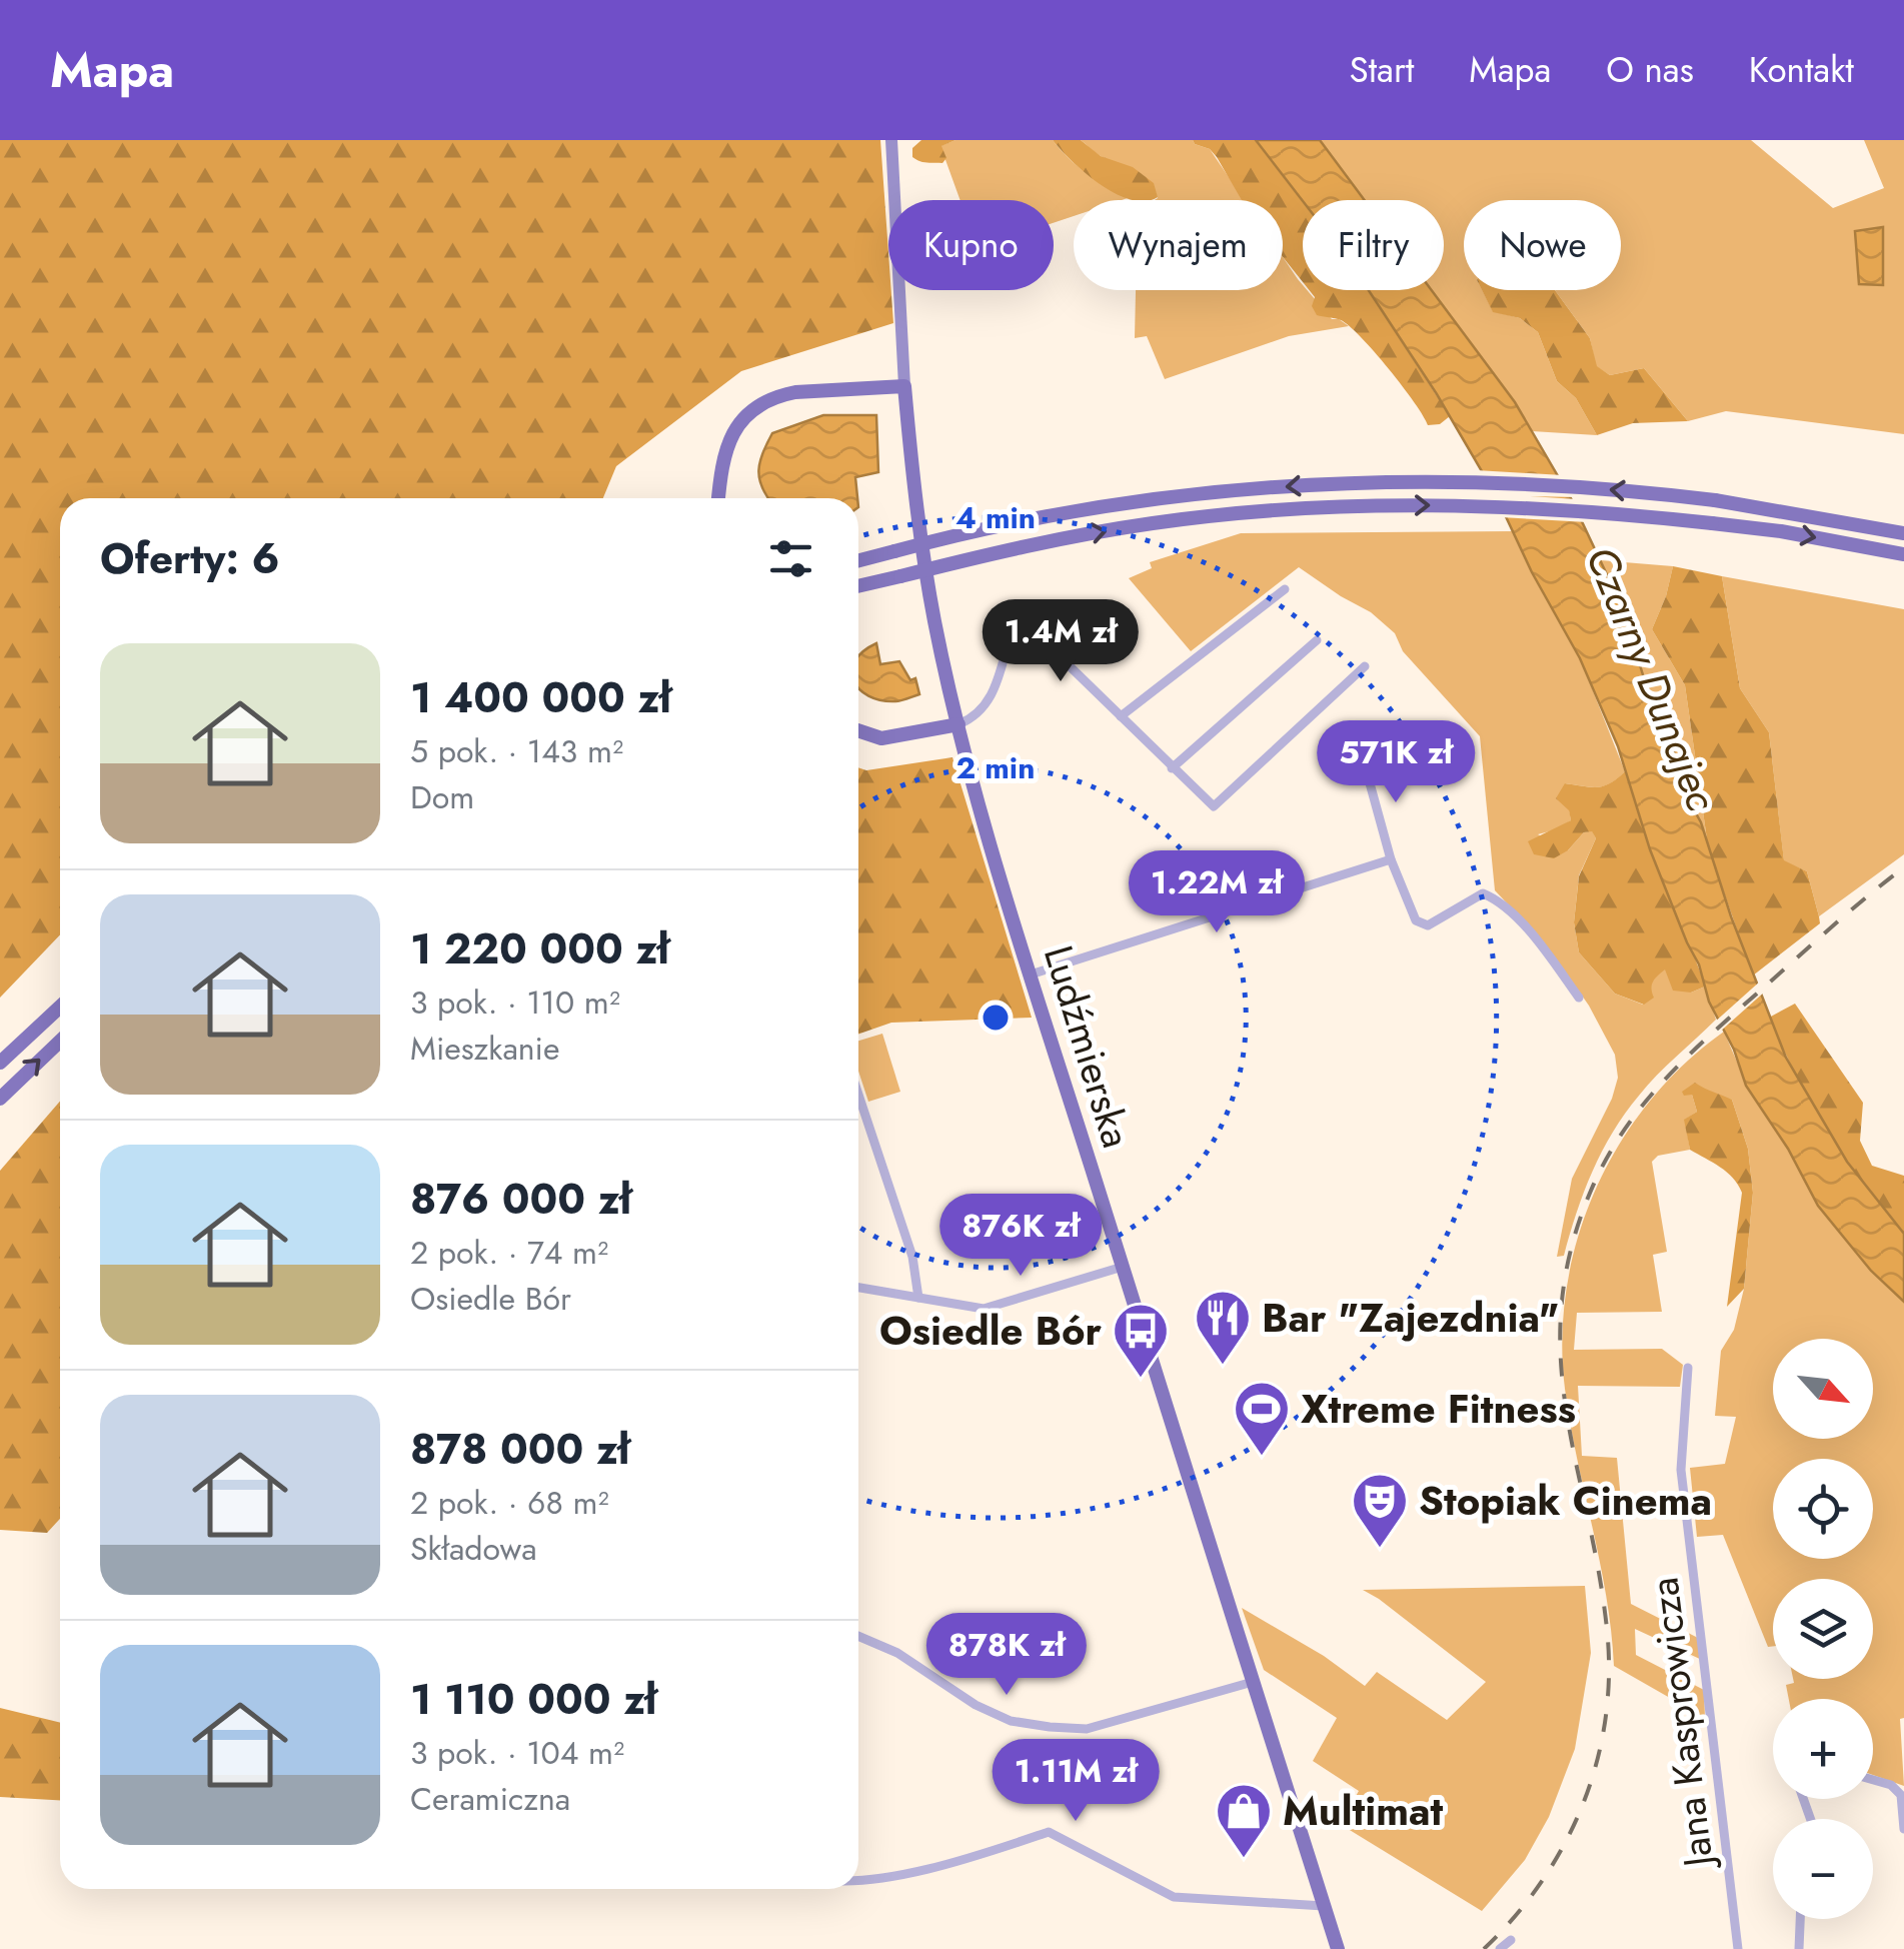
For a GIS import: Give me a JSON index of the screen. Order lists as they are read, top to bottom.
{
  "streets": {
    "main road": ["Ludźmierska"],
    "street": ["Jana Kasprowicza"]
  },
  "water": ["Czarny Dunajec"],
  "places": {
    "restaurant": ["Bar \"Zajezdnia\""],
    "bus stop": ["Osiedle Bór"],
    "sports": ["Xtreme Fitness"],
    "theatre": ["Stopiak Cinema"],
    "shop": ["Multimat"]
  },
  "north": "bottom right",
  "page": {
    "header": "Mapa",
    "nav": [
      "Start",
      "Mapa",
      "O nas",
      "Kontakt"
    ],
    "chip": [
      "Kupno",
      "Wynajem",
      "Filtry",
      "Nowe"
    ],
    "heading": "Oferty: 6",
    "price": [
      "1.4M zł",
      "571K zł",
      "1.22M zł",
      "876K zł",
      "878K zł",
      "1.11M zł"
    ],
    "list": [
      {
        "name": "1 400 000 zł",
        "note": "5 pok. · 143 m² · Dom"
      },
      {
        "name": "1 220 000 zł",
        "note": "3 pok. · 110 m² · Mieszkanie"
      },
      {
        "name": "876 000 zł",
        "note": "2 pok. · 74 m² · Osiedle Bór"
      },
      {
        "name": "878 000 zł",
        "note": "2 pok. · 68 m² · Składowa"
      },
      {
        "name": "1 110 000 zł",
        "note": "3 pok. · 104 m² · Ceramiczna"
      }
    ],
    "map_buttons": ["+", "−"]
  },
  "rings": ["4 min", "2 min"]
}
